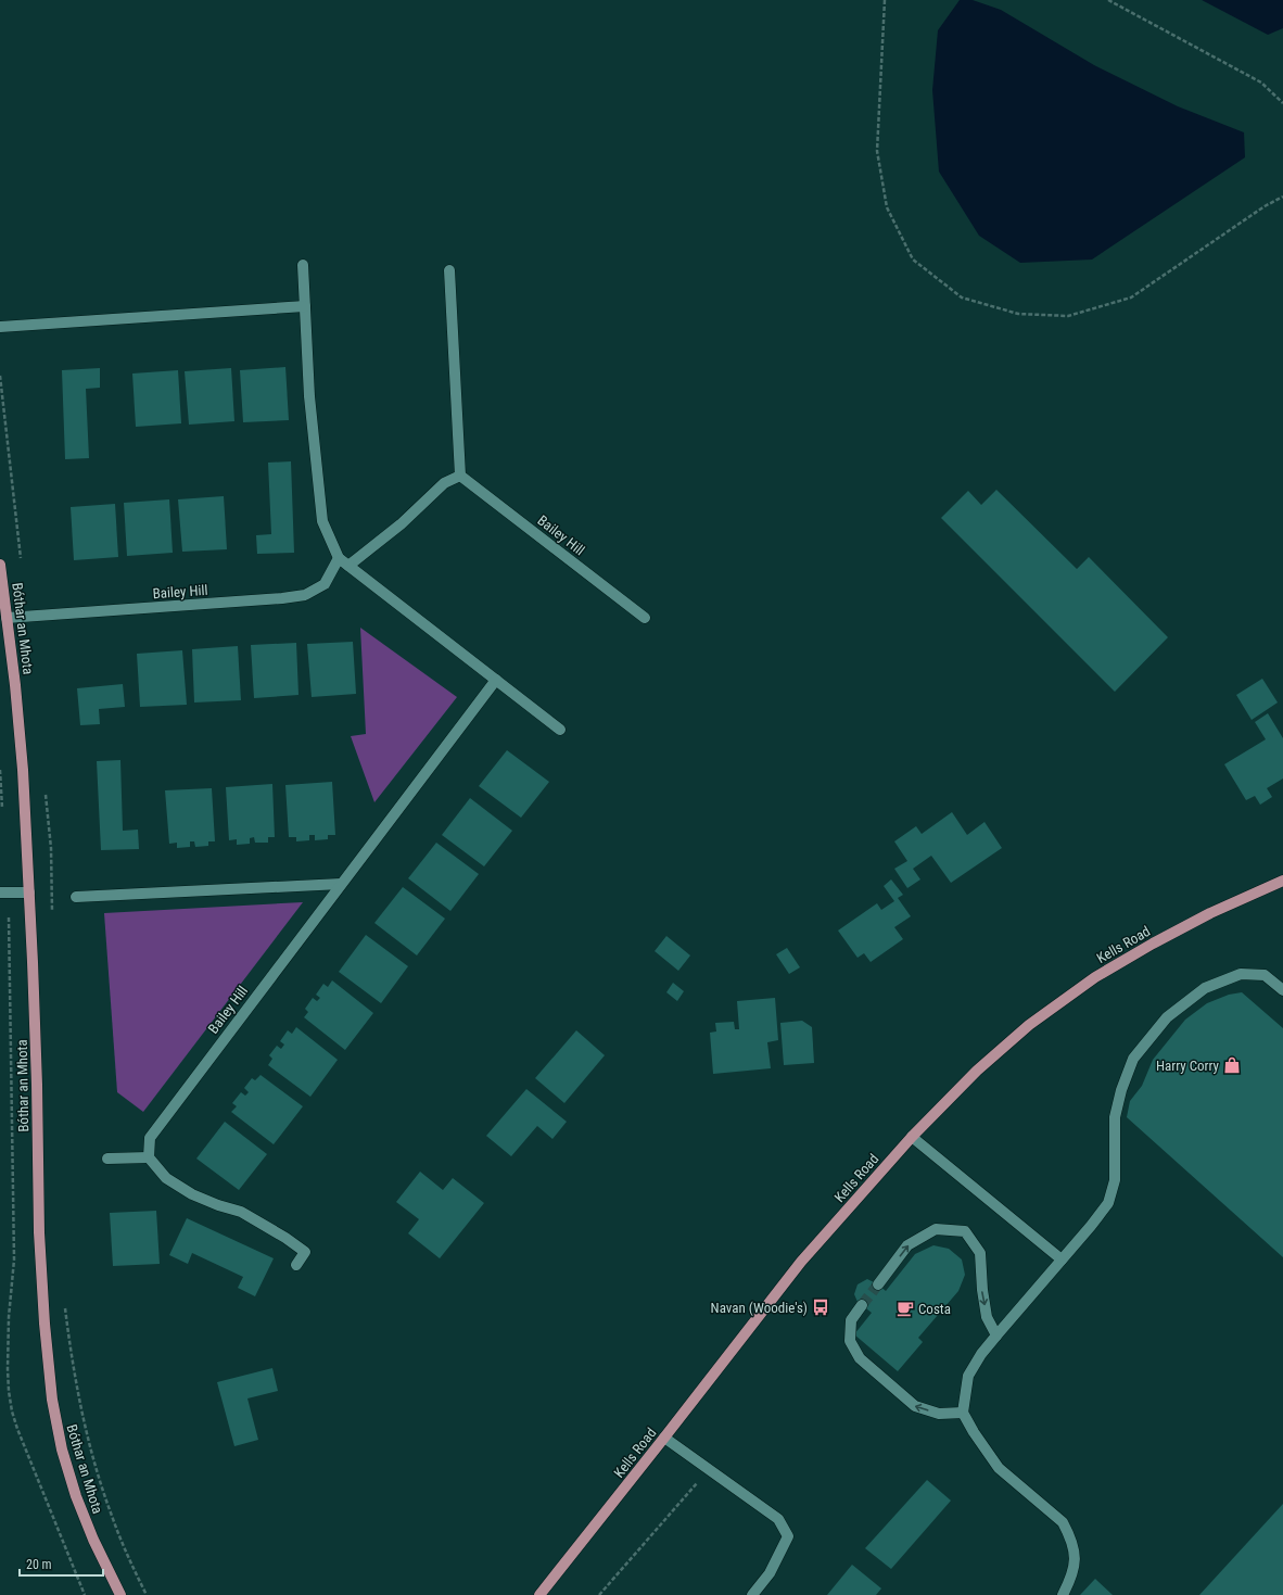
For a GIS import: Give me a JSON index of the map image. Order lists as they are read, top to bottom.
{
  "streets": {
    "main road": ["Bóthar an Mhota", "Kells Road"],
    "street": ["Bailey Hill"]
  },
  "crossings": [
    ["Bailey Hill", "Bóthar an Mhota"]
  ],
  "places": {
    "shop": ["Harry Corry"],
    "bus stop": ["Navan (Woodie's)"],
    "cafe": ["Costa"]
  },
  "scale_bar": "20 m"
}
